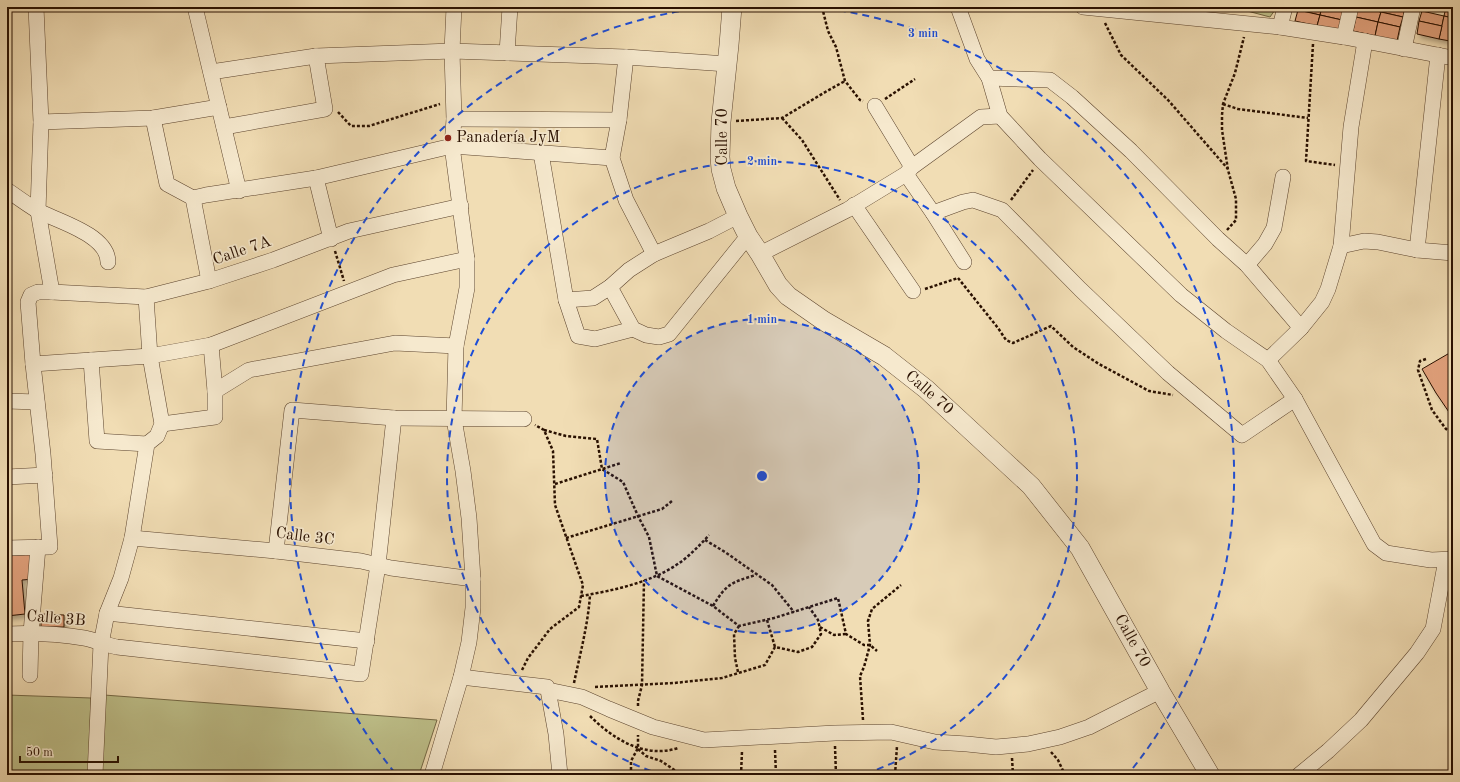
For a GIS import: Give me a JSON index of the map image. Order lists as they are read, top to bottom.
{
  "streets": {
    "street": [
      "Calle 70",
      "Calle 7A",
      "Calle 3C",
      "Calle 3B"
    ]
  },
  "places": ["Panadería JyM"],
  "scale_bar": "50 m",
  "rings": ["3 min", "2 min", "1 min"]
}
